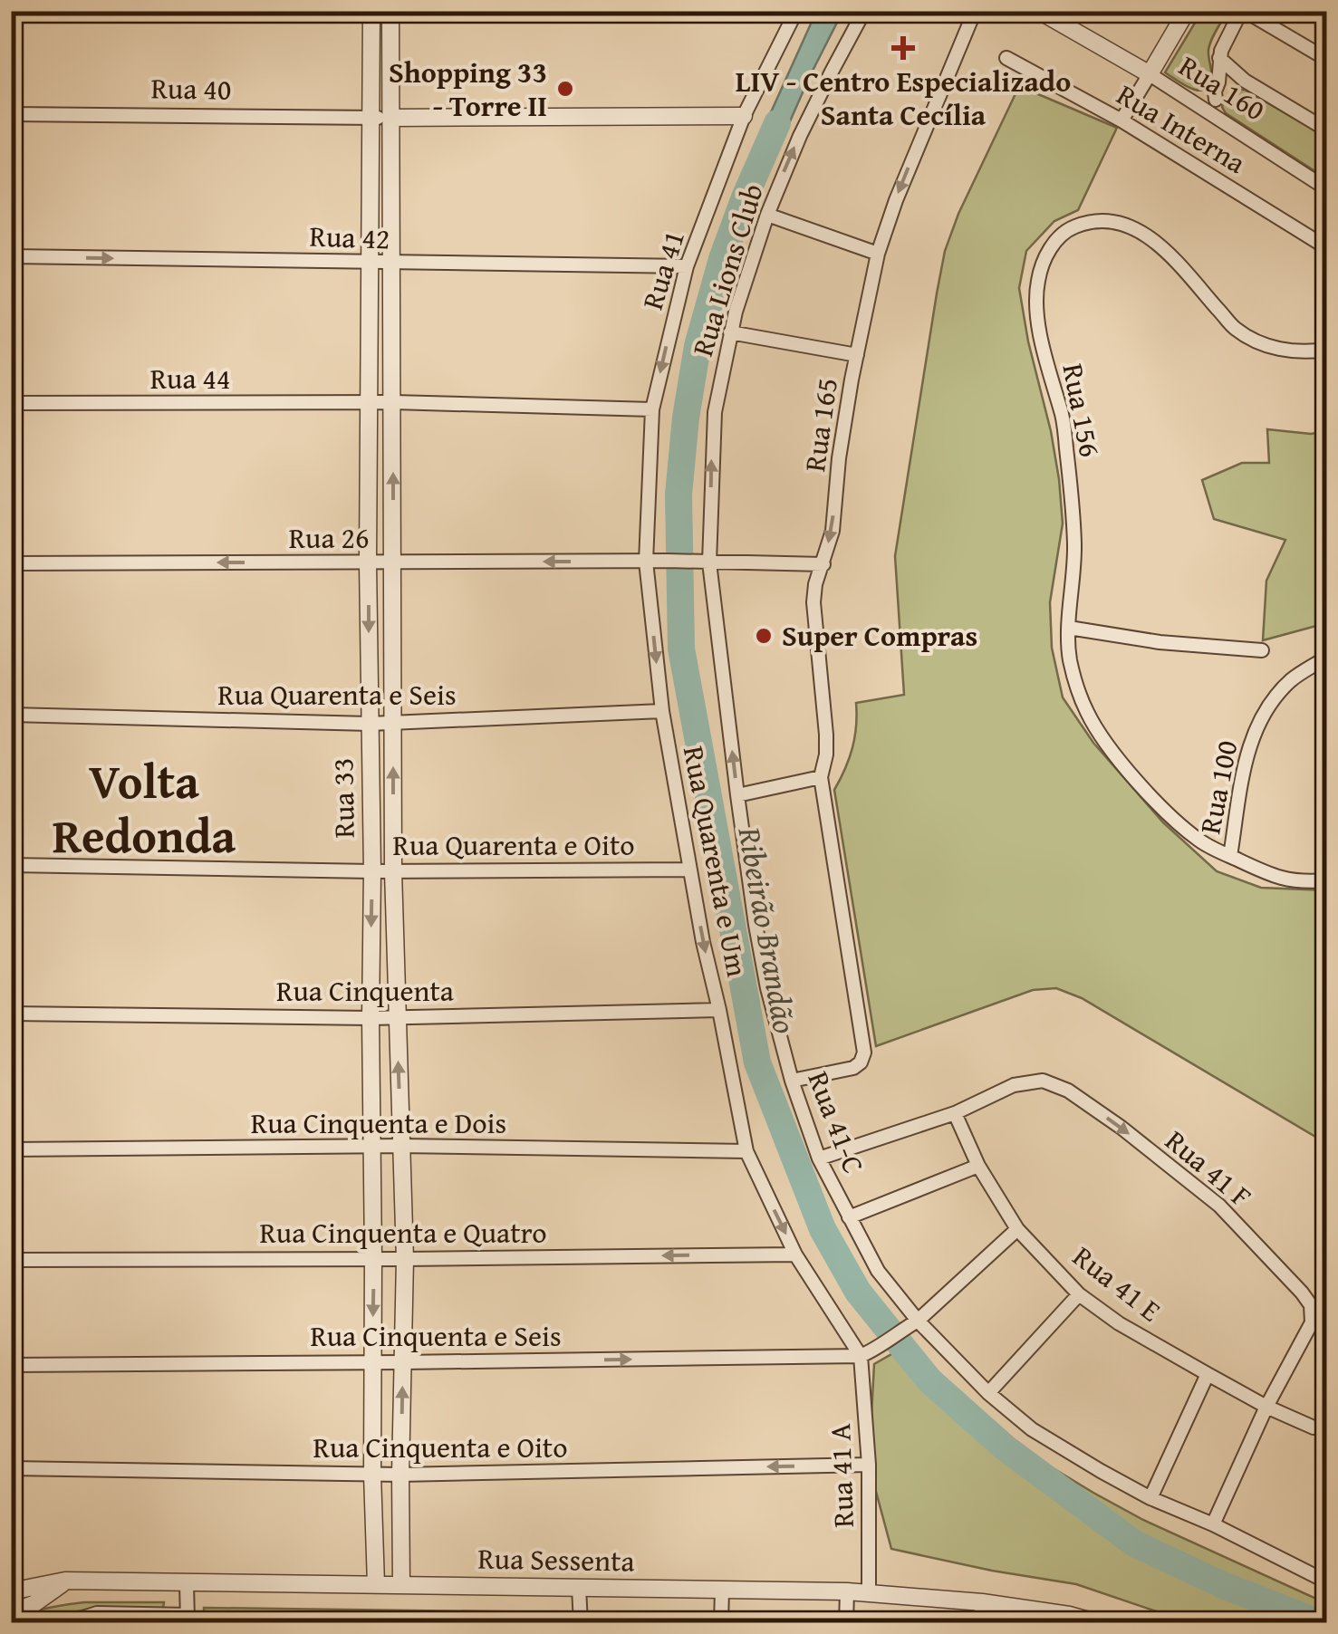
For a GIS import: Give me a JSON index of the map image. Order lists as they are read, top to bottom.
{
  "streets": {
    "street": [
      "Rua 160",
      "Rua 40",
      "Rua Interna",
      "Rua 42",
      "Rua 41",
      "Rua Lions Club",
      "Rua 44",
      "Rua 156",
      "Rua 165",
      "Rua 26",
      "Rua Quarenta e Seis",
      "Rua 100",
      "Rua 33",
      "Rua Quarenta e Oito",
      "Rua Quarenta e Um",
      "Rua Cinquenta",
      "Rua 41-C",
      "Rua Cinquenta e Dois",
      "Rua 41 F",
      "Rua Cinquenta e Quatro",
      "Rua 41 E",
      "Rua Cinquenta e Seis",
      "Rua Cinquenta e Oito",
      "Rua 41 A",
      "Rua Sessenta"
    ]
  },
  "crossings": [
    ["Rua 40", "Rua 33"],
    ["Rua 42", "Rua 41"],
    ["Rua 42", "Rua 33"],
    ["Rua 41", "Rua 44"],
    ["Rua 41", "Rua 26"],
    ["Rua 41", "Rua Quarenta e Um"],
    ["Rua Lions Club", "Rua 26"],
    ["Rua Lions Club", "Rua 41-C"],
    ["Rua 44", "Rua 33"],
    ["Rua 156", "Rua 100"],
    ["Rua 165", "Rua 26"],
    ["Rua 165", "Rua 41-C"],
    ["Rua 26", "Rua 33"],
    ["Rua 26", "Rua Quarenta e Um"],
    ["Rua 26", "Rua 41-C"],
    ["Rua Quarenta e Seis", "Rua 33"],
    ["Rua Quarenta e Seis", "Rua Quarenta e Um"],
    ["Rua 33", "Rua Quarenta e Oito"],
    ["Rua 33", "Rua Cinquenta"],
    ["Rua 33", "Rua Cinquenta e Dois"],
    ["Rua 33", "Rua Cinquenta e Quatro"],
    ["Rua 33", "Rua Cinquenta e Seis"],
    ["Rua 33", "Rua Cinquenta e Oito"],
    ["Rua 33", "Rua Sessenta"],
    ["Rua Quarenta e Oito", "Rua Quarenta e Um"],
    ["Rua Quarenta e Um", "Rua Cinquenta"],
    ["Rua Quarenta e Um", "Rua Cinquenta e Dois"],
    ["Rua Quarenta e Um", "Rua Cinquenta e Quatro"],
    ["Rua Quarenta e Um", "Rua Cinquenta e Seis"],
    ["Rua Quarenta e Um", "Rua 41 A"],
    ["Rua 41 F", "Rua 41 E"],
    ["Rua Cinquenta e Seis", "Rua 41 A"],
    ["Rua Cinquenta e Oito", "Rua 41 A"],
    ["Rua 41 A", "Rua Sessenta"]
  ],
  "one_way": [
    "Rua 42",
    "Rua Lions Club",
    "Rua 165",
    "Rua 26",
    "Rua Quarenta e Um",
    "Rua Cinquenta e Quatro",
    "Rua Cinquenta e Seis",
    "Rua Cinquenta e Oito"
  ],
  "districts": ["Volta Redonda"],
  "water": ["Ribeirão Brandão"],
  "places": {
    "health": ["LIV - Centro Especializado Santa Cecília"],
    "other": ["Shopping 33 - Torre II", "Super Compras"]
  }
}
